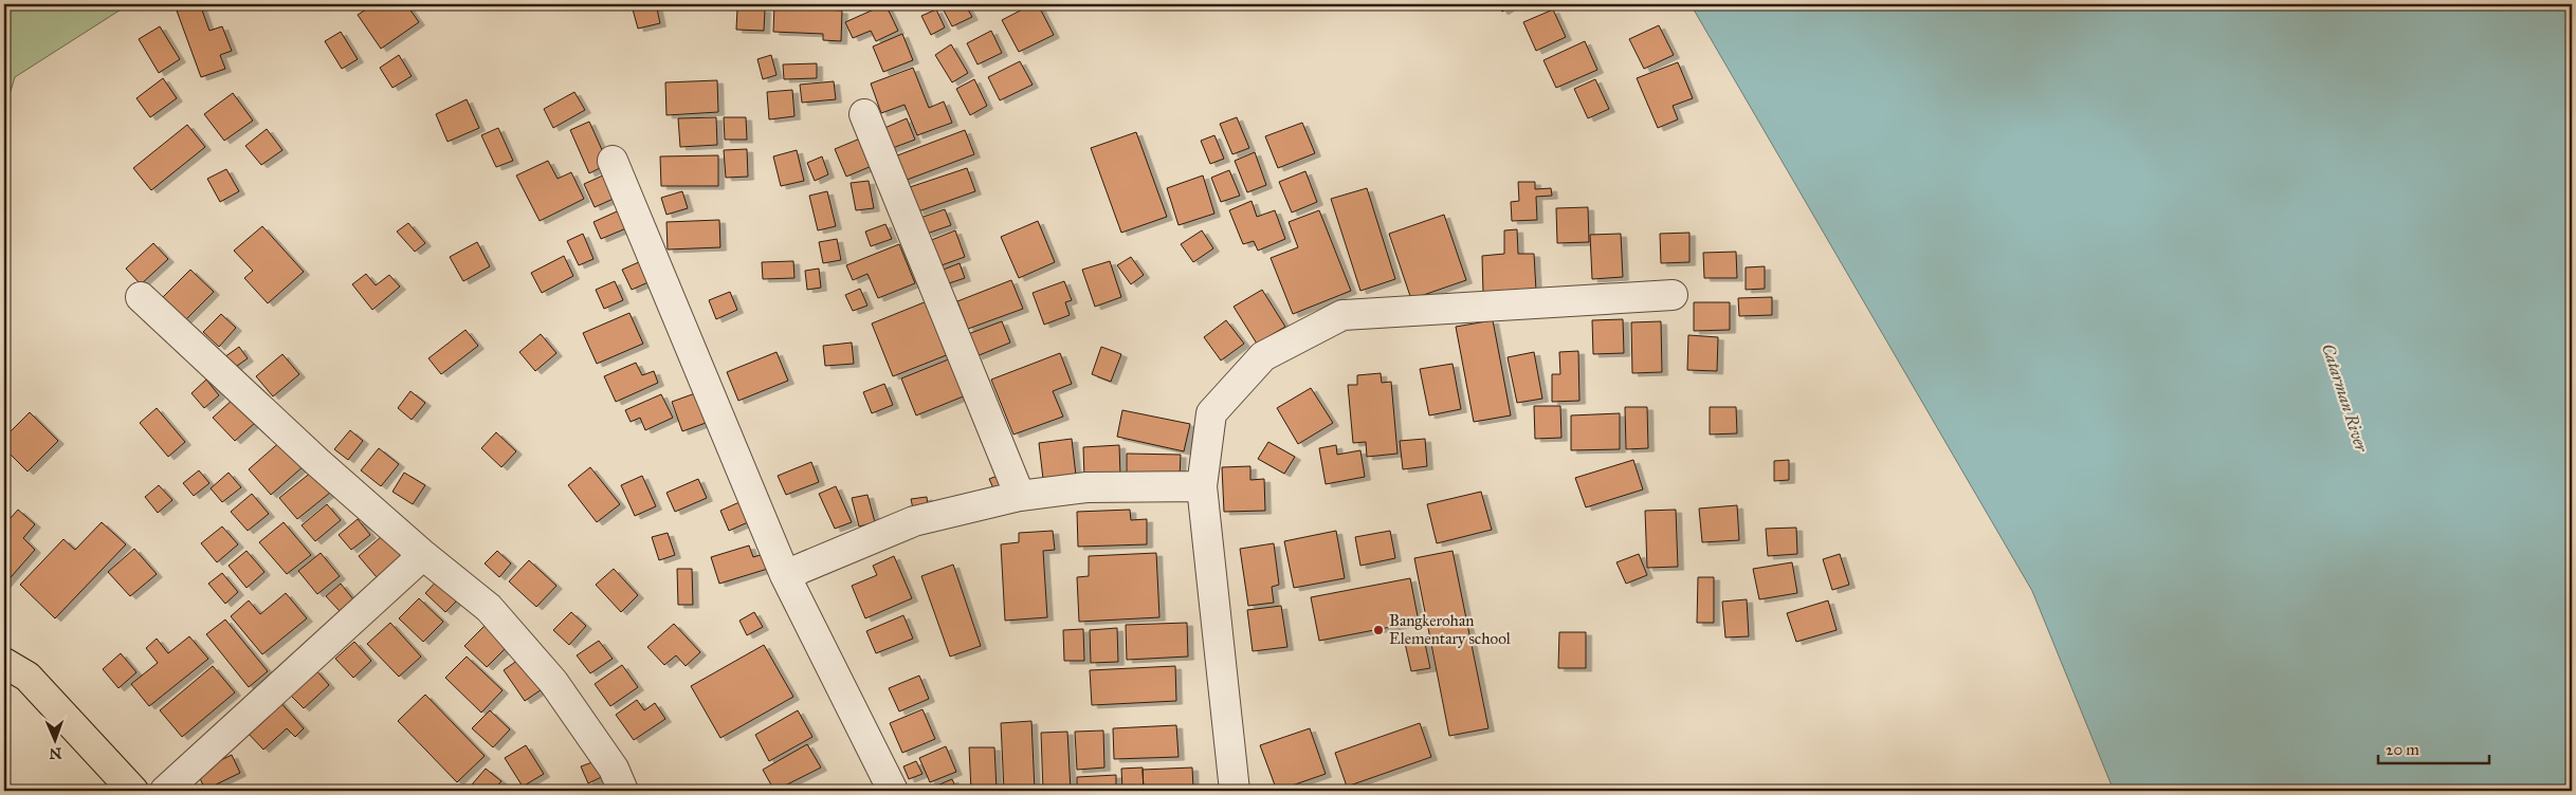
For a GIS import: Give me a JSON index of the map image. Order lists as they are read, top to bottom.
{
  "water": ["Catarman River"],
  "places": ["Bangkerohan Elementary school"],
  "scale_bar": "20 m",
  "north": "bottom"
}
